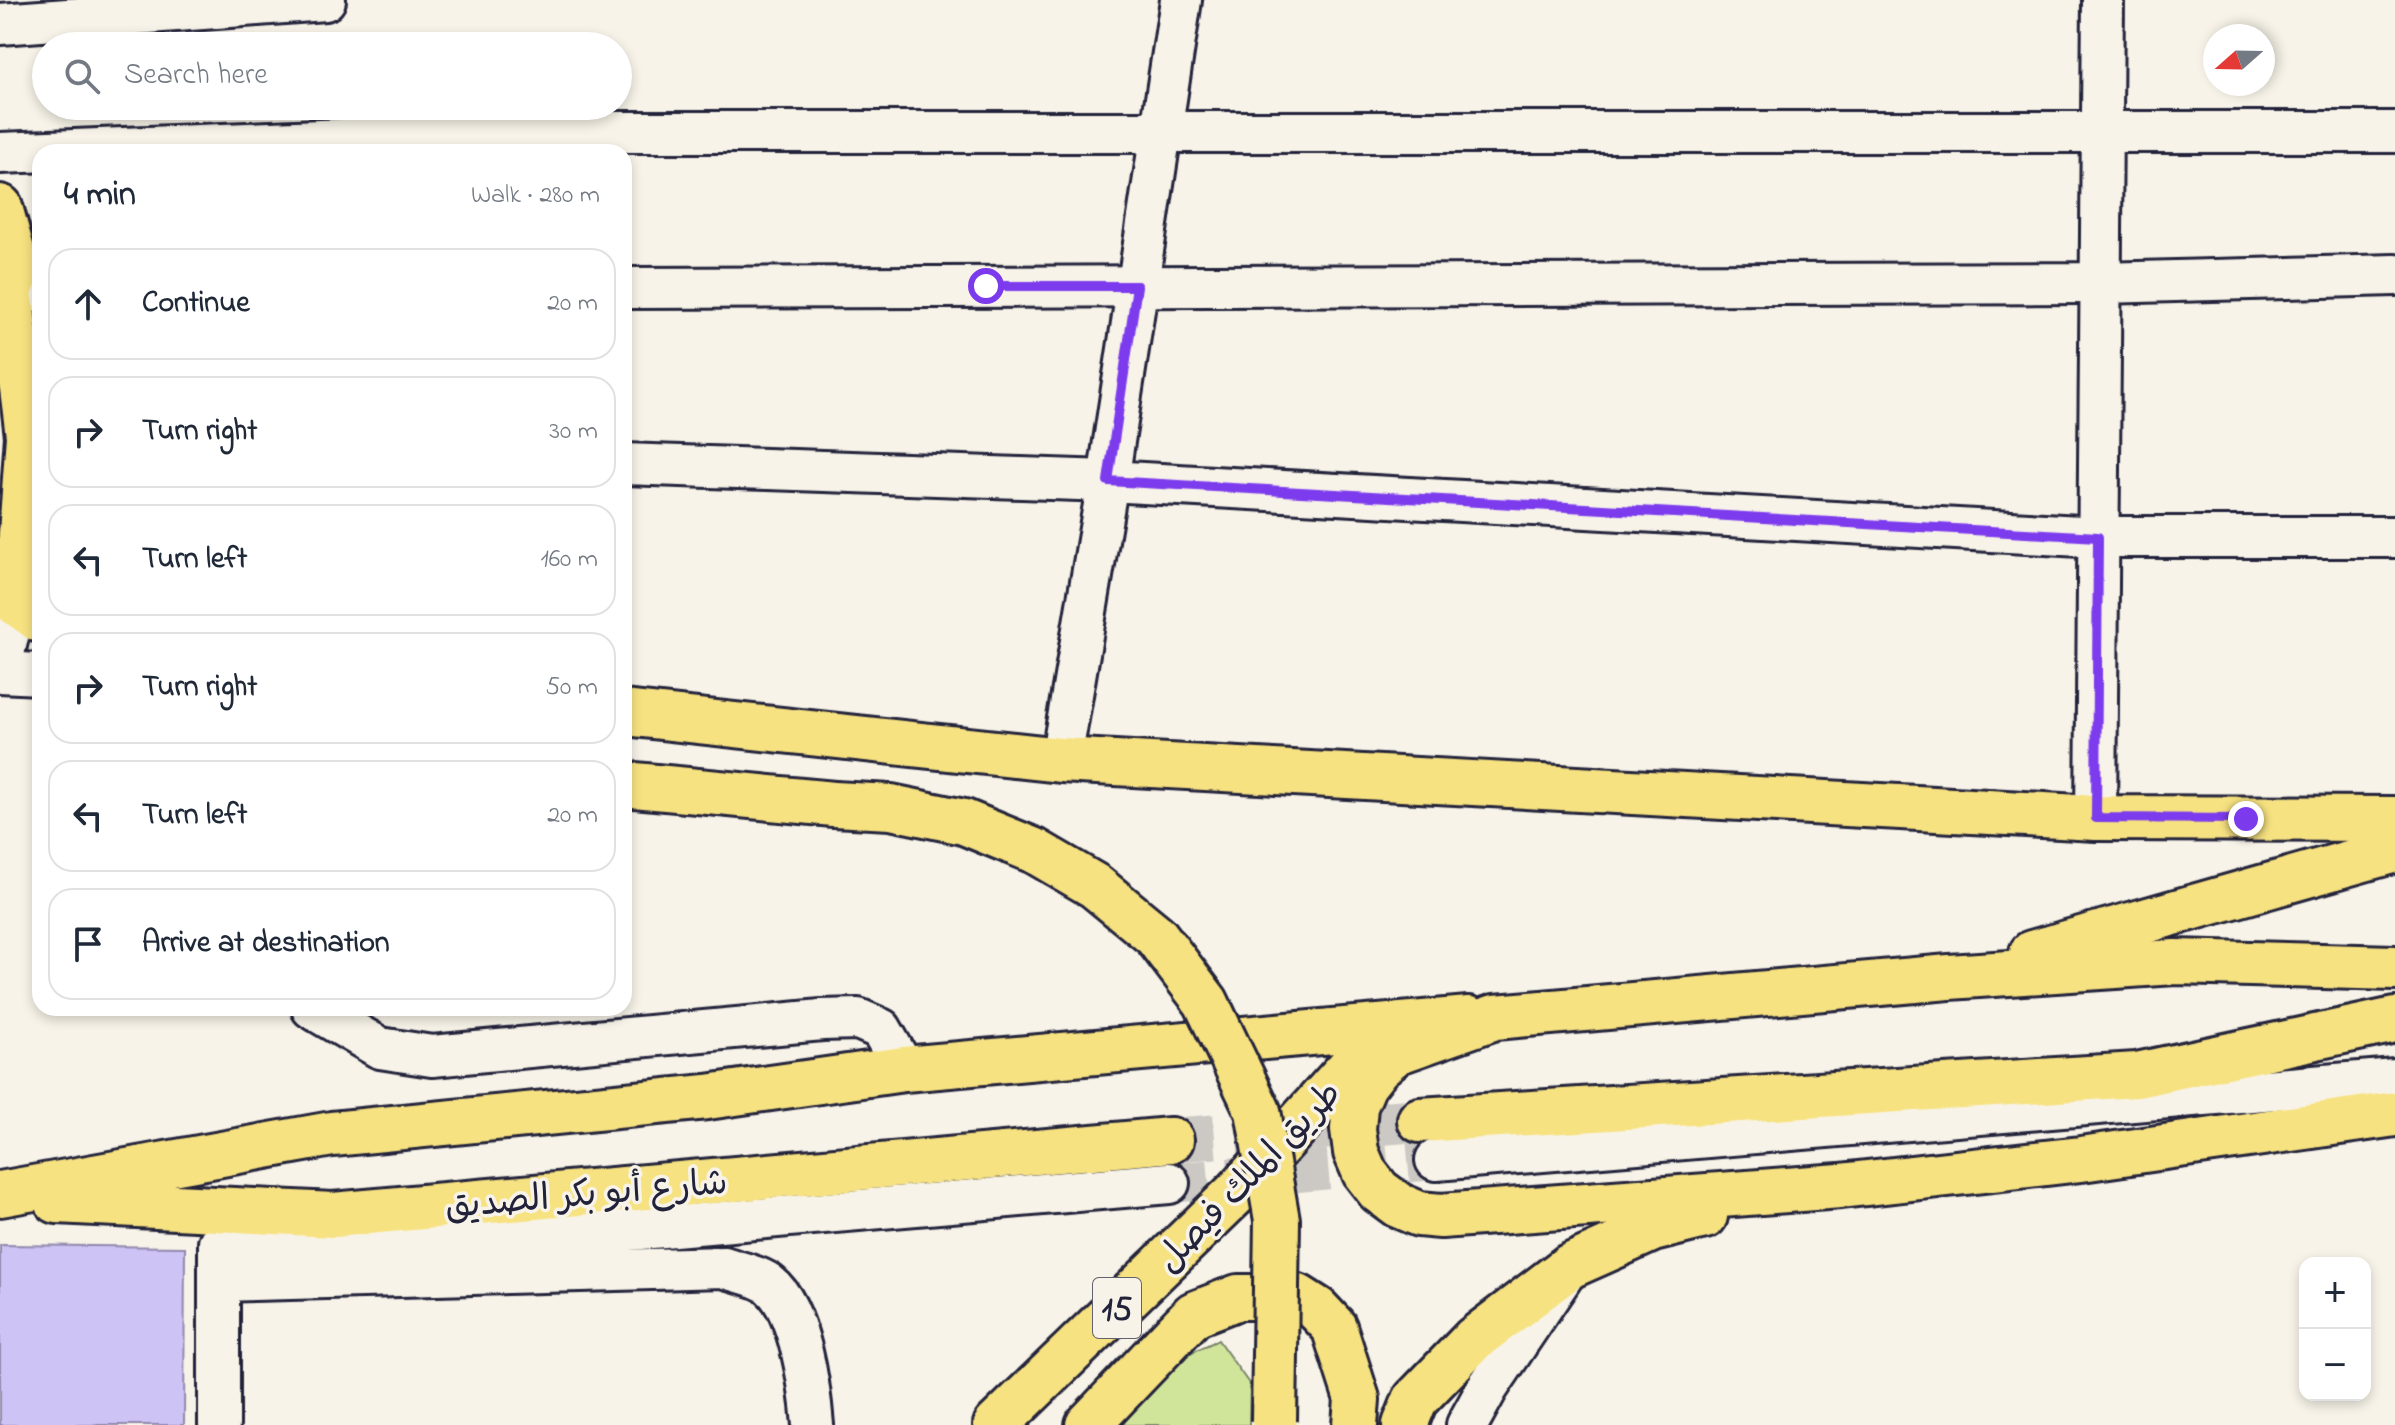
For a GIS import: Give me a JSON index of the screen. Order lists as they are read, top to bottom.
{
  "streets": {
    "main road": ["طريق الملك فيصل", "شارع أبو بكر الصديق", "15"]
  },
  "north": "left",
  "page": {
    "search": "Search here",
    "heading": ["4 min", "Walk · 280 m"],
    "list": [
      ["Continue", "20 m"],
      ["Turn right", "30 m"],
      ["Turn left", "160 m"],
      ["Turn right", "50 m"],
      ["Turn left", "20 m"],
      "Arrive at destination"
    ],
    "map_buttons": ["+", "−"]
  }
}
